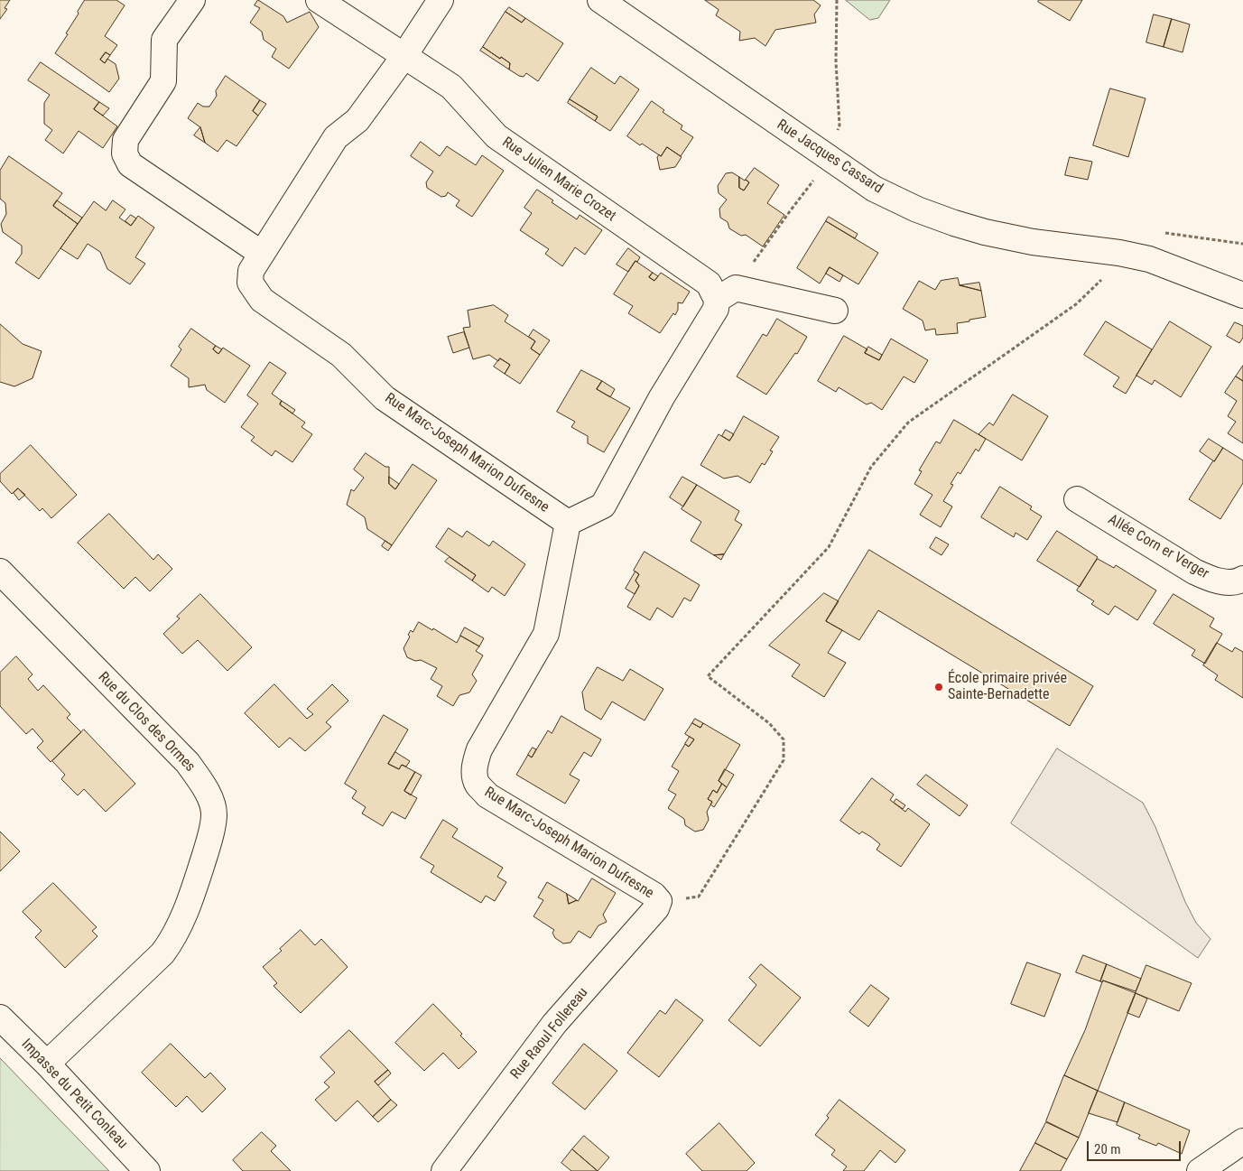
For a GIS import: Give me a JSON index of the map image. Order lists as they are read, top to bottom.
{
  "streets": {
    "street": [
      "Rue Jacques Cassard",
      "Rue Julien Marie Crozet",
      "Rue Marc-Joseph Marion Dufresne",
      "Allée Corn er Verger",
      "Rue du Clos des Ormes",
      "Rue Raoul Follereau",
      "Impasse du Petit Conleau"
    ]
  },
  "crossings": [
    ["Rue Julien Marie Crozet", "Rue Marc-Joseph Marion Dufresne"],
    ["Rue Marc-Joseph Marion Dufresne", "Rue Raoul Follereau"],
    ["Rue du Clos des Ormes", "Impasse du Petit Conleau"]
  ],
  "places": ["École primaire privée Sainte-Bernadette"],
  "scale_bar": "20 m"
}
